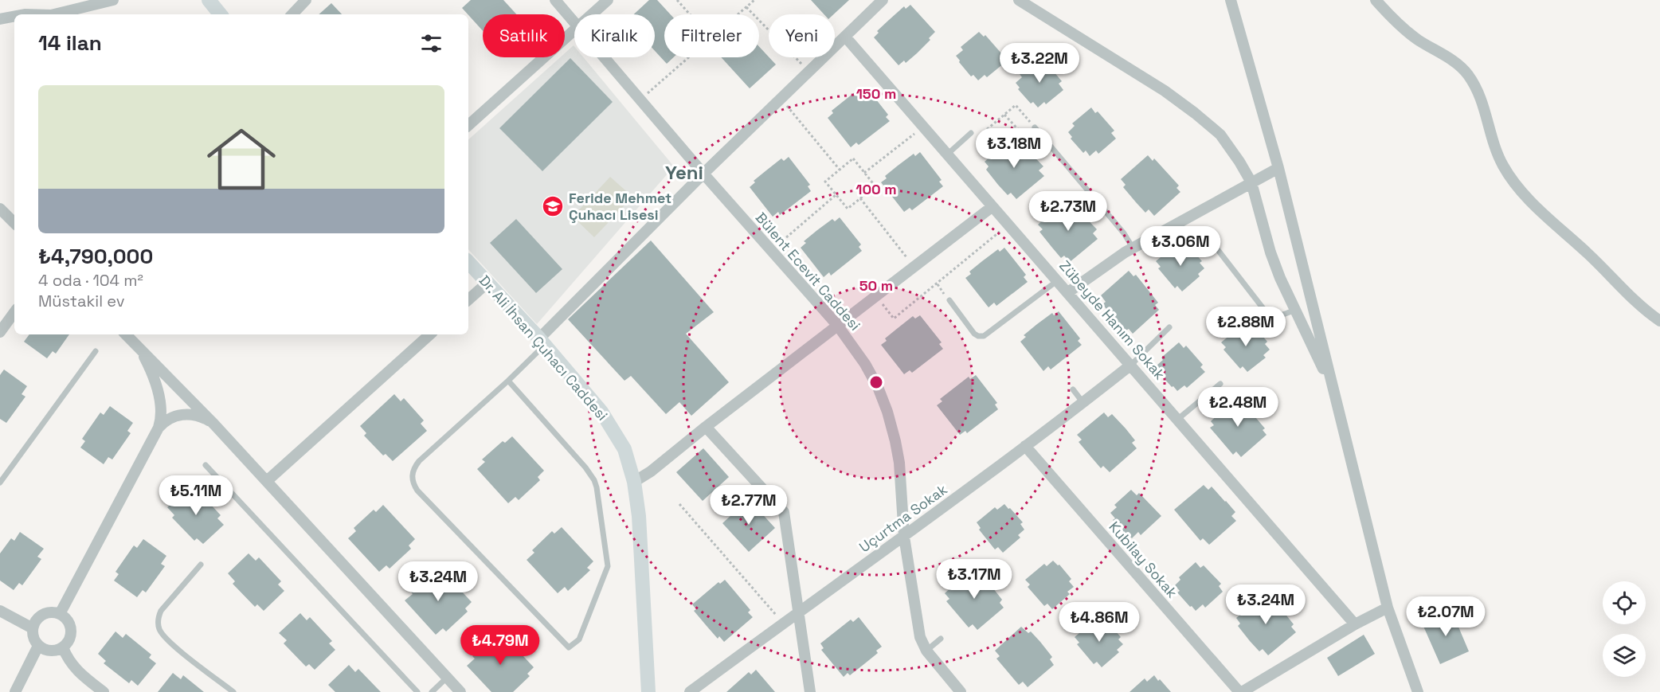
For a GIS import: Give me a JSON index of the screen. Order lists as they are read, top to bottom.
{
  "streets": {
    "street": [
      "Bülent Ecevit Caddesi",
      "Zübeyde Hanım Sokak",
      "Dr. Ali İhsan Çuhacı Caddesi",
      "Uçurtma Sokak",
      "Kubilay Sokak"
    ]
  },
  "crossings": [
    ["Bülent Ecevit Caddesi", "Uçurtma Sokak"],
    ["Zübeyde Hanım Sokak", "Uçurtma Sokak"],
    ["Uçurtma Sokak", "Kubilay Sokak"]
  ],
  "districts": ["Yeni"],
  "places": {
    "school or university": ["Feride Mehmet Çuhacı Lisesi"]
  },
  "page": {
    "chip": [
      "Satılık",
      "Kiralık",
      "Filtreler",
      "Yeni"
    ],
    "heading": "14 ilan",
    "price": [
      "₺3.22M",
      "₺3.18M",
      "₺2.73M",
      "₺3.06M",
      "₺2.88M",
      "₺2.48M",
      "₺5.11M",
      "₺2.77M",
      "₺3.17M",
      "₺3.24M",
      "₺3.24M",
      "₺2.07M",
      "₺4.86M",
      "₺4.79M"
    ],
    "list": [
      {
        "name": "₺4,790,000",
        "note": "4 oda · 104 m² · Müstakil ev"
      }
    ]
  },
  "rings": ["150 m", "100 m", "50 m"]
}
